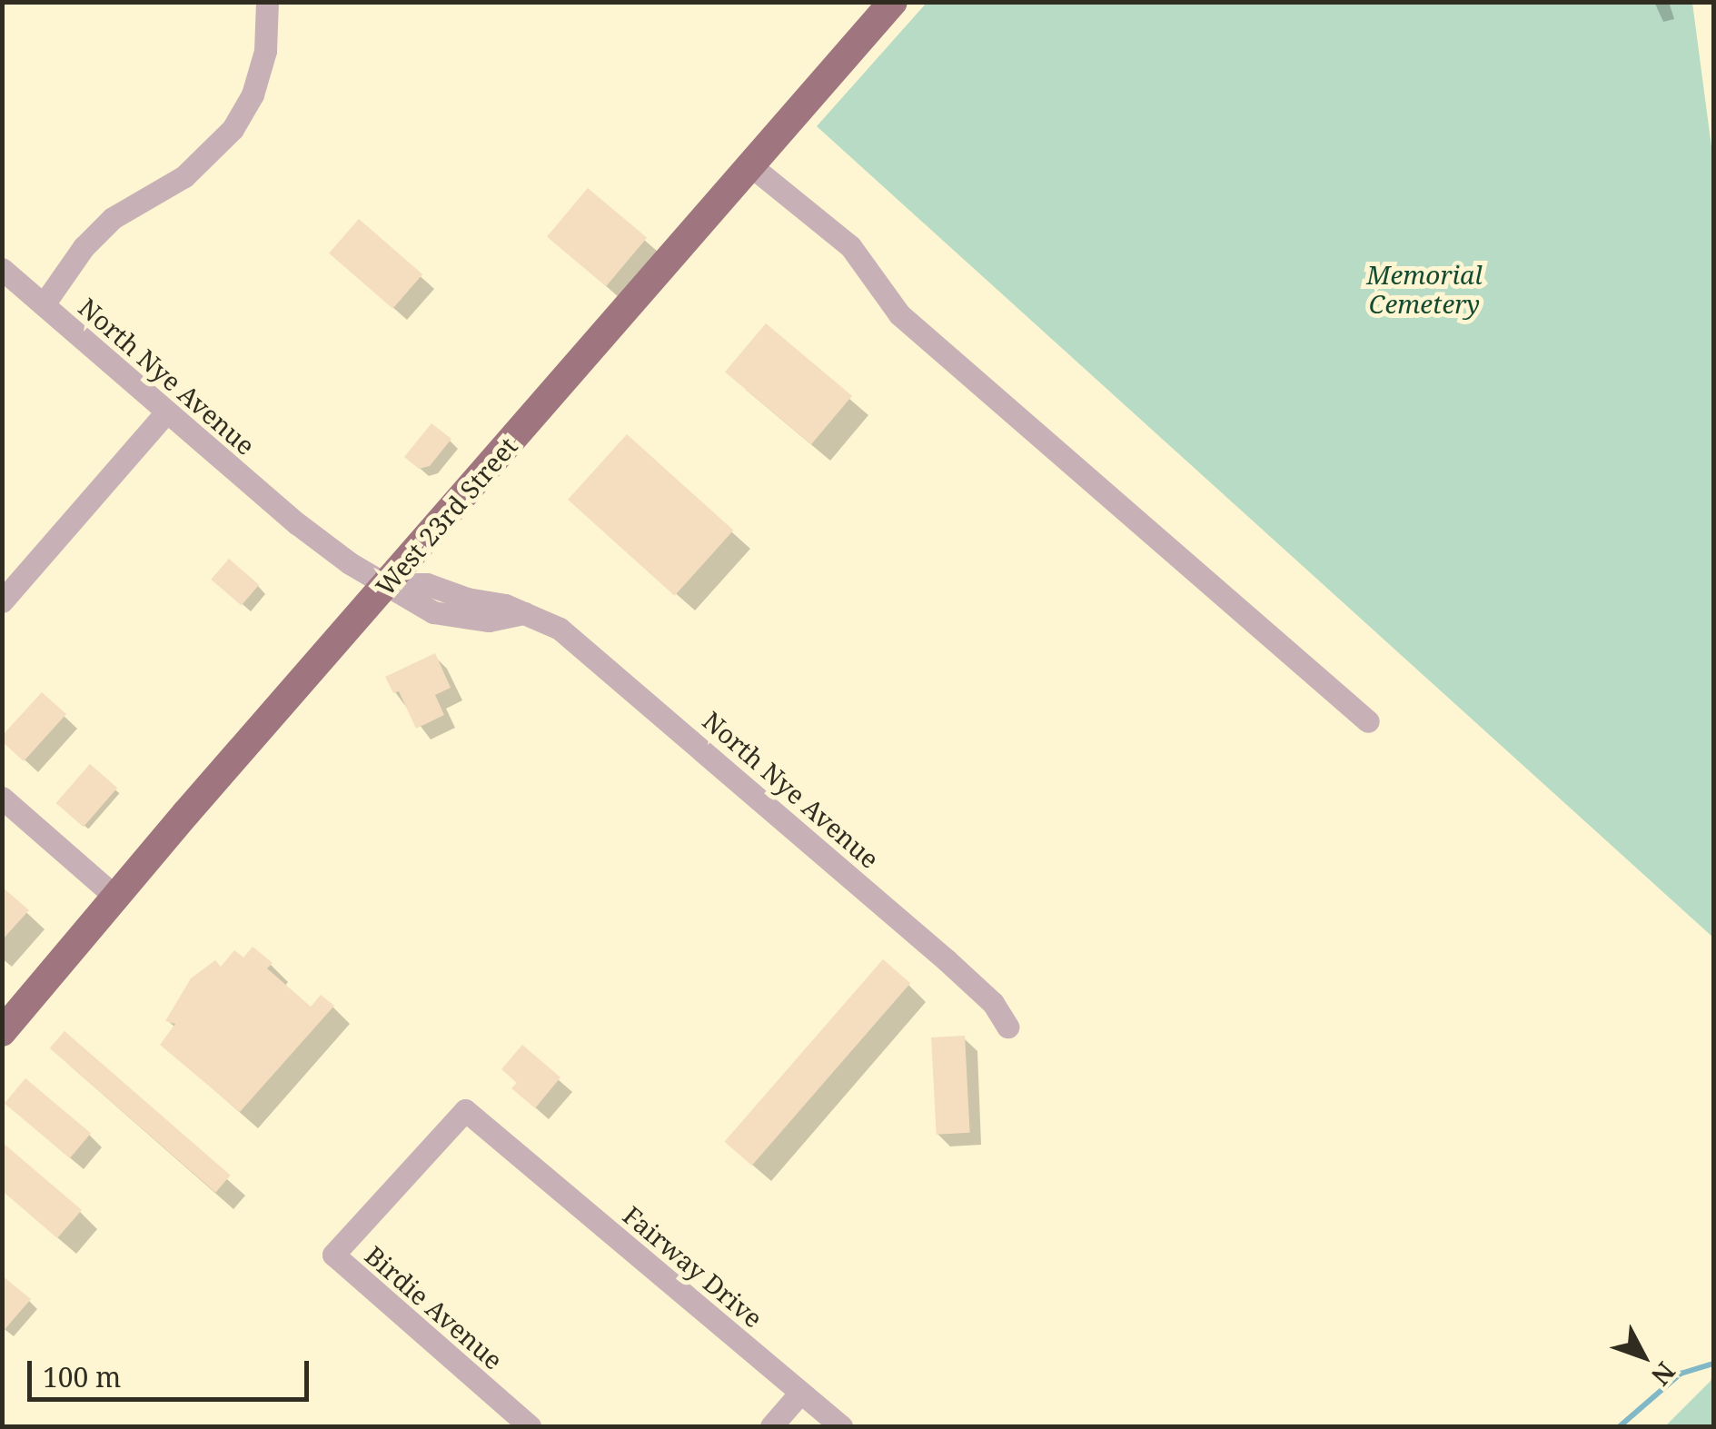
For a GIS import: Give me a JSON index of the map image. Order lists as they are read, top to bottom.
{
  "streets": {
    "main road": ["West 23rd Street"],
    "street": ["North Nye Avenue", "Fairway Drive", "Birdie Avenue"]
  },
  "crossings": [
    ["North Nye Avenue", "West 23rd Street"],
    ["Fairway Drive", "Birdie Avenue"]
  ],
  "parks": ["Memorial Cemetery"],
  "scale_bar": "100 m",
  "north": "bottom right"
}
